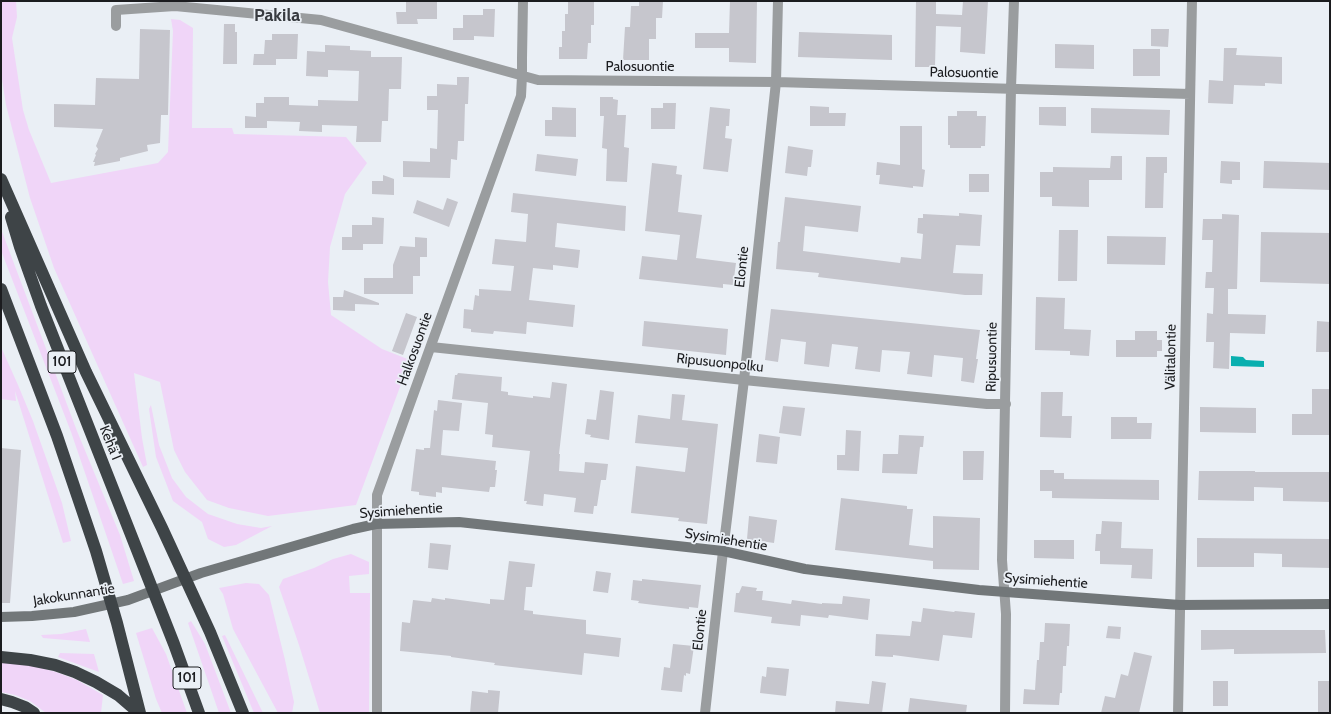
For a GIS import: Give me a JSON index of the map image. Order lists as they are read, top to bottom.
{
  "streets": {
    "highway": ["101", "Kehä I"],
    "street": [
      "Palosuontie",
      "Elontie",
      "Halkosuontie",
      "Ripusuontie",
      "Välitalontie",
      "Ripusuonpolku",
      "Sysimiehentie",
      "Jakokunnantie"
    ]
  },
  "crossings": [
    ["Palosuontie", "Elontie"],
    ["Palosuontie", "Halkosuontie"],
    ["Palosuontie", "Ripusuontie"],
    ["Palosuontie", "Välitalontie"],
    ["Elontie", "Ripusuonpolku"],
    ["Elontie", "Sysimiehentie"],
    ["Halkosuontie", "Ripusuonpolku"],
    ["Halkosuontie", "Sysimiehentie"],
    ["Ripusuontie", "Ripusuonpolku"],
    ["Ripusuontie", "Sysimiehentie"],
    ["Välitalontie", "Sysimiehentie"],
    ["Sysimiehentie", "Jakokunnantie"]
  ],
  "districts": ["Pakila"]
}
